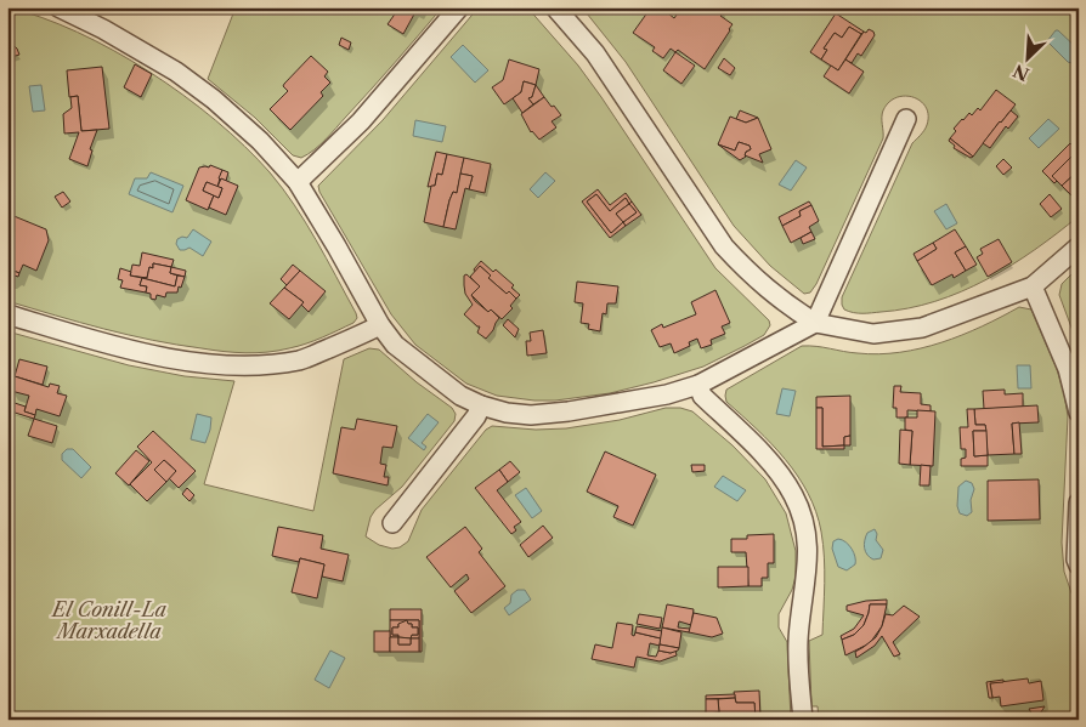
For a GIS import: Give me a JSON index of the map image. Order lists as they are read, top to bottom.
{
  "parks": ["El Conill-La Marxadella"],
  "north": "bottom left"
}
